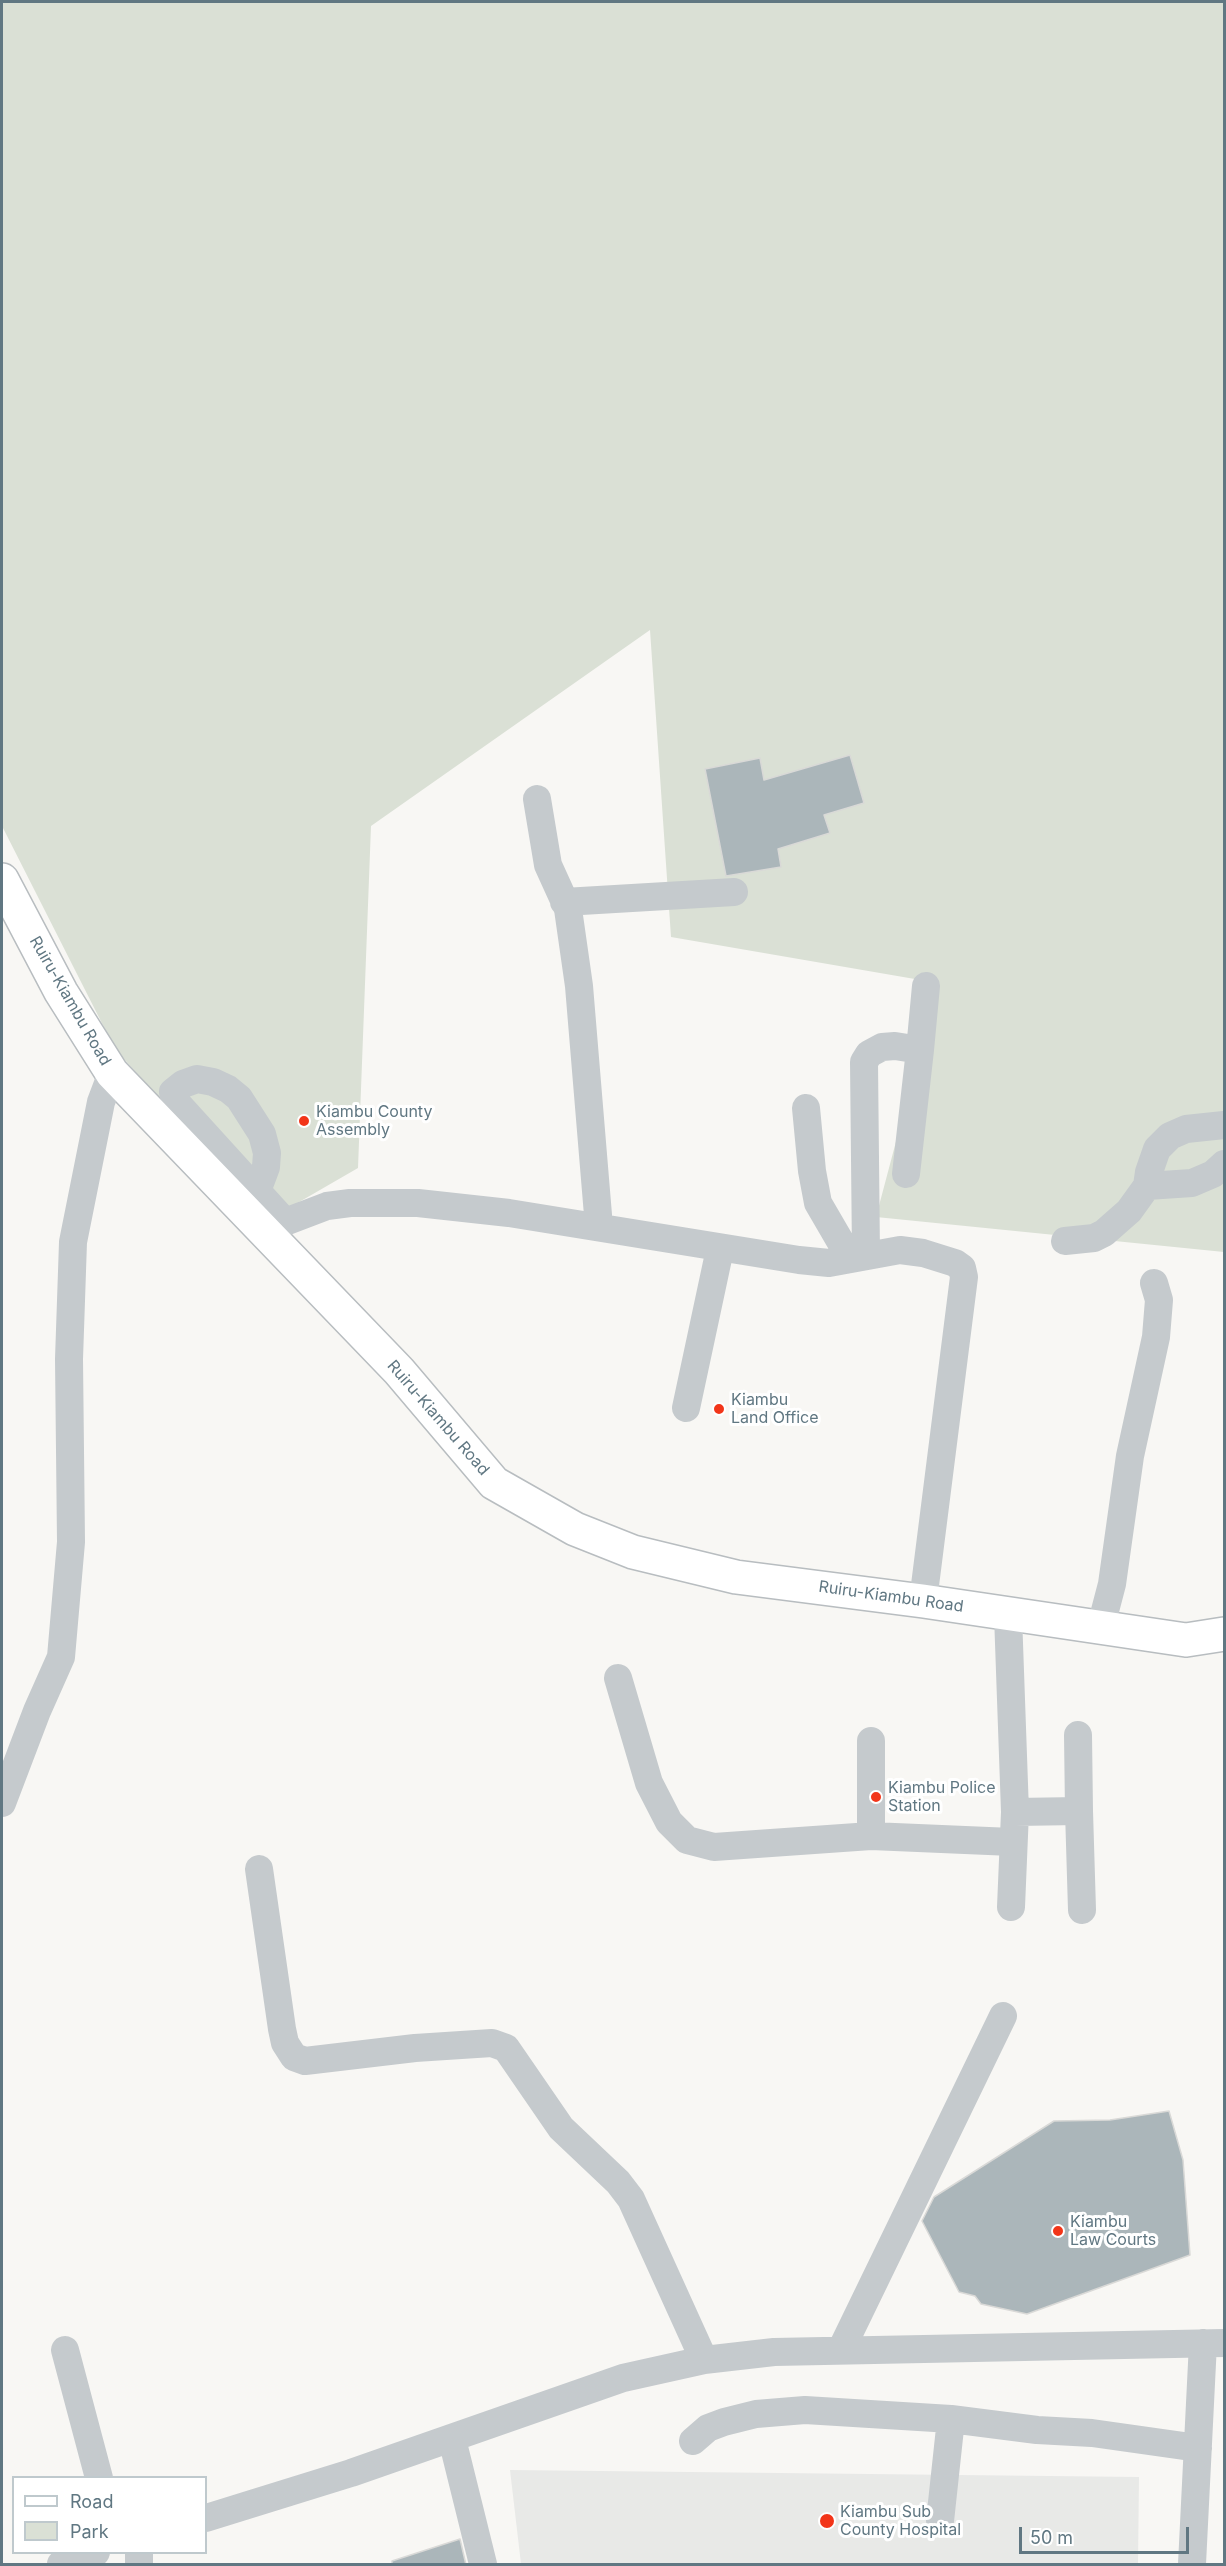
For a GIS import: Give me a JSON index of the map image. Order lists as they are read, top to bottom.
{
  "streets": {
    "main road": ["Ruiru-Kiambu Road"]
  },
  "places": [
    "Kiambu County Assembly",
    "Kiambu Land Office",
    "Kiambu Police Station",
    "Kiambu Law Courts",
    "Kiambu Sub County Hospital"
  ],
  "legend": ["Road", "Park"],
  "scale_bar": "50 m"
}
